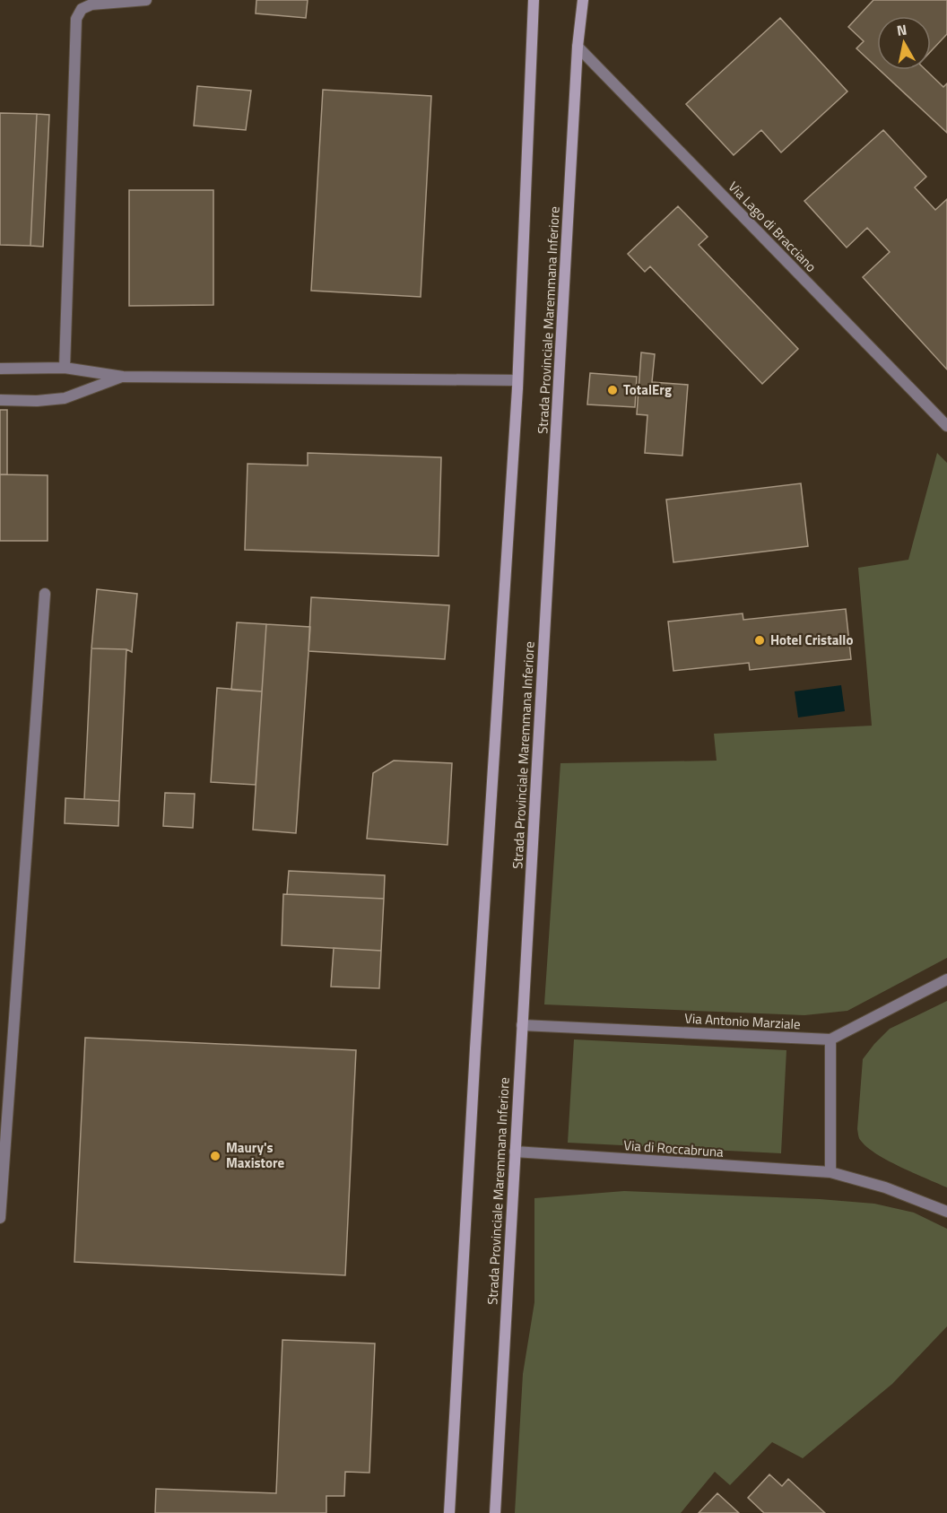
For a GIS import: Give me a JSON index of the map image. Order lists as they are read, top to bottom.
{
  "streets": {
    "main road": ["Strada Provinciale Maremmana Inferiore"],
    "street": ["Via Lago di Bracciano", "Via Antonio Marziale", "Via di Roccabruna"]
  },
  "crossings": [
    ["Via Lago di Bracciano", "Strada Provinciale Maremmana Inferiore"],
    ["Strada Provinciale Maremmana Inferiore", "Via Antonio Marziale"],
    ["Strada Provinciale Maremmana Inferiore", "Via di Roccabruna"]
  ],
  "places": ["TotalErg", "Hotel Cristallo", "Maury's Maxistore"],
  "north": "top"
}
